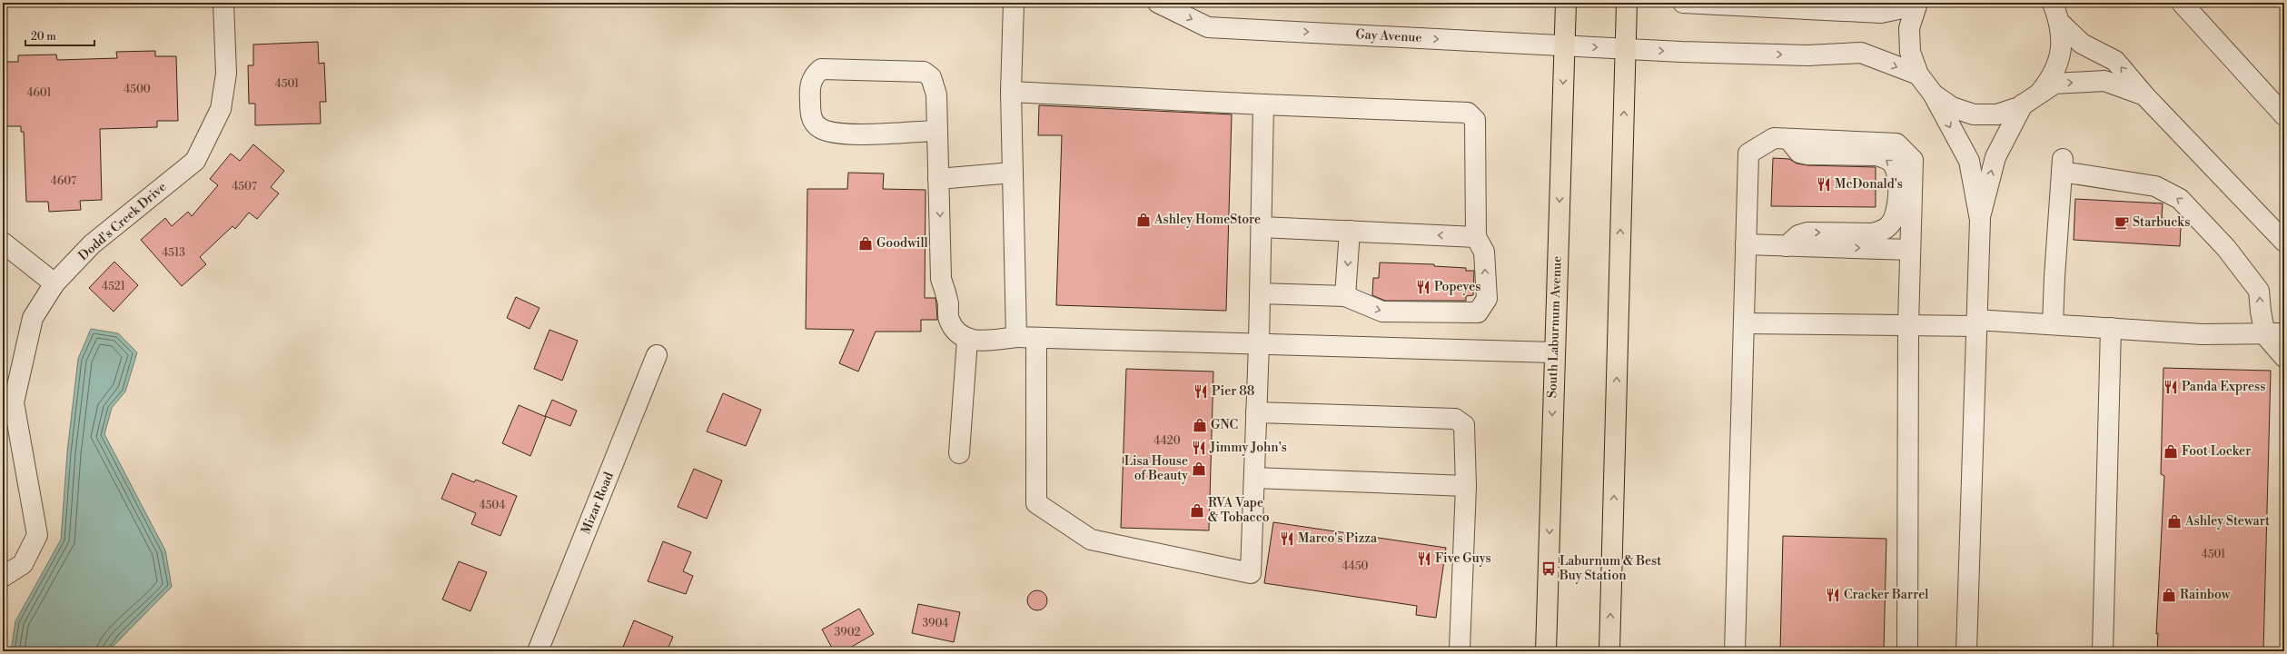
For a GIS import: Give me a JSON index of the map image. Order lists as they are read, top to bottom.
{
  "streets": {
    "main road": ["South Laburnum Avenue"],
    "street": ["Gay Avenue", "Dodd's Creek Drive", "Mizar Road"]
  },
  "crossings": [
    ["Gay Avenue", "South Laburnum Avenue"]
  ],
  "places": {
    "restaurant": [
      "McDonald's",
      "Popeyes",
      "Panda Express",
      "Pier 88",
      "Jimmy John's",
      "Marco's Pizza",
      "Five Guys",
      "Cracker Barrel"
    ],
    "shop": [
      "Ashley HomeStore",
      "Goodwill",
      "GNC",
      "Foot Locker",
      "Lisa House of Beauty",
      "RVA Vape & Tobacco",
      "Ashley Stewart",
      "Rainbow"
    ],
    "cafe": ["Starbucks"],
    "bus stop": ["Laburnum & Best Buy Station"]
  },
  "house_numbers": [
    "4501",
    "4500",
    "4601",
    "4607",
    "4507",
    "4513",
    "4521",
    "4420",
    "4504",
    "4501",
    "4450",
    "3904",
    "3902"
  ],
  "scale_bar": "20 m"
}
